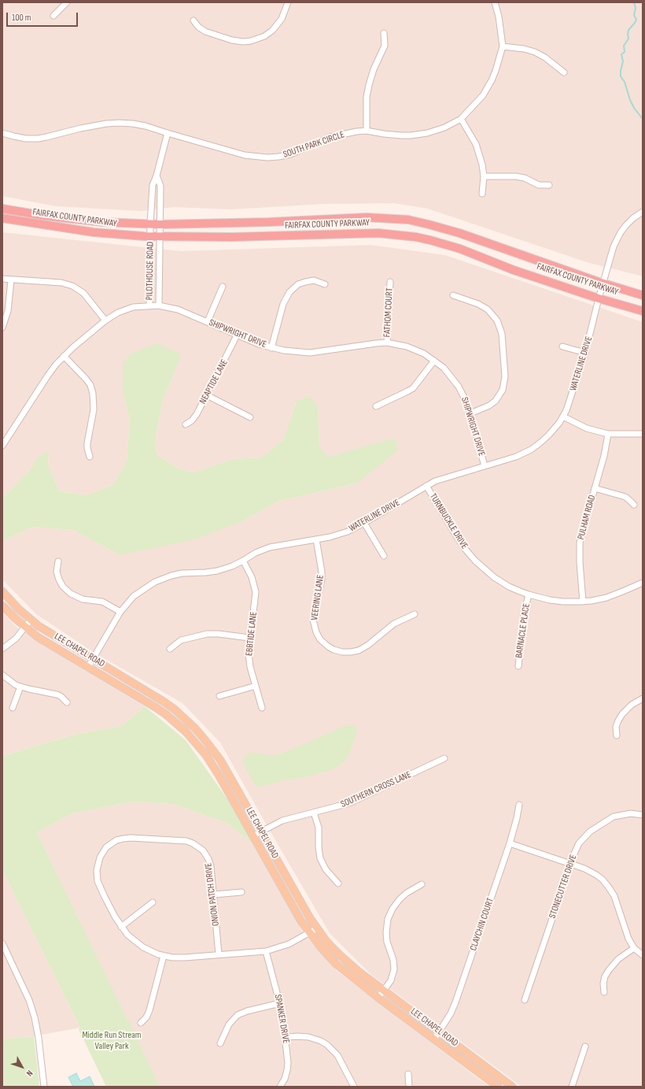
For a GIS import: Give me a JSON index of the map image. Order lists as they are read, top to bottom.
{
  "streets": {
    "highway": ["FAIRFAX COUNTY PARKWAY"],
    "main road": ["LEE CHAPEL ROAD"],
    "street": [
      "SOUTH PARK CIRCLE",
      "PILOTHOUSE ROAD",
      "FATHOM COURT",
      "SHIPWRIGHT DRIVE",
      "WATERLINE DRIVE",
      "NEAPTIDE LANE",
      "PULHAM ROAD",
      "TURNBUCKLE DRIVE",
      "VEERING LANE",
      "BARNACLE PLACE",
      "EBBTIDE LANE",
      "SOUTHERN CROSS LANE",
      "STONECUTTER DRIVE",
      "ONION PATCH DRIVE",
      "CLAYCHIN COURT",
      "SPANKER DRIVE"
    ]
  },
  "crossings": [
    ["SOUTH PARK CIRCLE", "PILOTHOUSE ROAD"],
    ["FAIRFAX COUNTY PARKWAY", "PILOTHOUSE ROAD"],
    ["FAIRFAX COUNTY PARKWAY", "WATERLINE DRIVE"],
    ["PILOTHOUSE ROAD", "SHIPWRIGHT DRIVE"],
    ["FATHOM COURT", "SHIPWRIGHT DRIVE"],
    ["SHIPWRIGHT DRIVE", "WATERLINE DRIVE"],
    ["SHIPWRIGHT DRIVE", "NEAPTIDE LANE"],
    ["WATERLINE DRIVE", "TURNBUCKLE DRIVE"],
    ["WATERLINE DRIVE", "VEERING LANE"],
    ["WATERLINE DRIVE", "EBBTIDE LANE"],
    ["WATERLINE DRIVE", "LEE CHAPEL ROAD"],
    ["PULHAM ROAD", "TURNBUCKLE DRIVE"],
    ["TURNBUCKLE DRIVE", "BARNACLE PLACE"],
    ["LEE CHAPEL ROAD", "SOUTHERN CROSS LANE"],
    ["LEE CHAPEL ROAD", "ONION PATCH DRIVE"],
    ["LEE CHAPEL ROAD", "CLAYCHIN COURT"],
    ["ONION PATCH DRIVE", "SPANKER DRIVE"]
  ],
  "parks": ["Middle Run Stream Valley Park"],
  "scale_bar": "100 m",
  "north": "bottom right"
}
